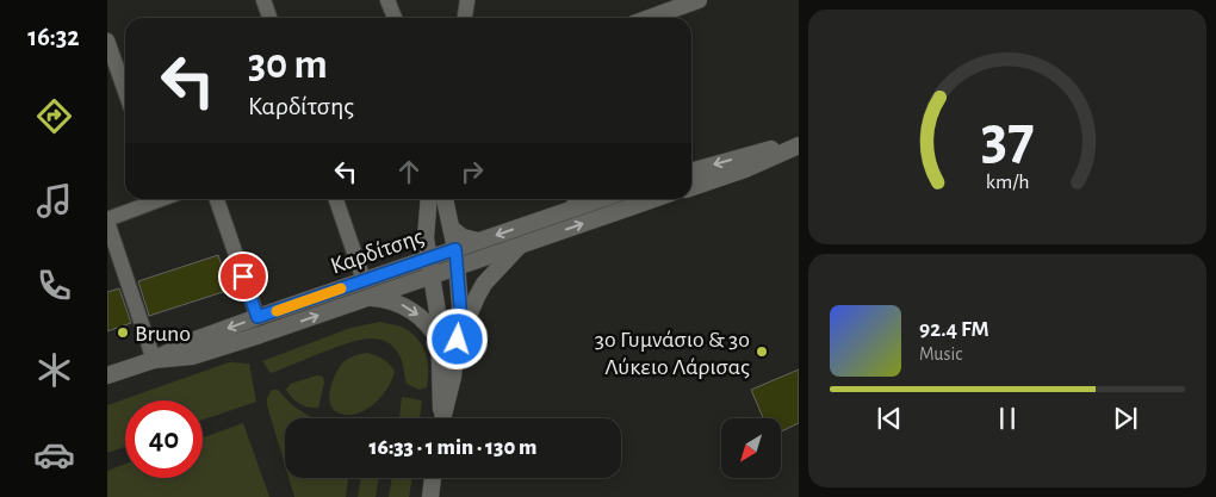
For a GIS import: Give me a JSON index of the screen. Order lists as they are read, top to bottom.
{
  "streets": {
    "main road": ["Καρδίτσης"]
  },
  "places": ["Bruno", "3ο Γυμνάσιο & 3ο Λύκειο Λάρισας"],
  "north": "bottom left",
  "page": {
    "tabs": "16:32",
    "turn": ["30 m", "Καρδίτσης"],
    "song": ["92.4 FM", "Music"],
    "limit": "40",
    "trip": "16:33 · 1 min · 130 m",
    "gauge": ["37", "km/h"]
  }
}
